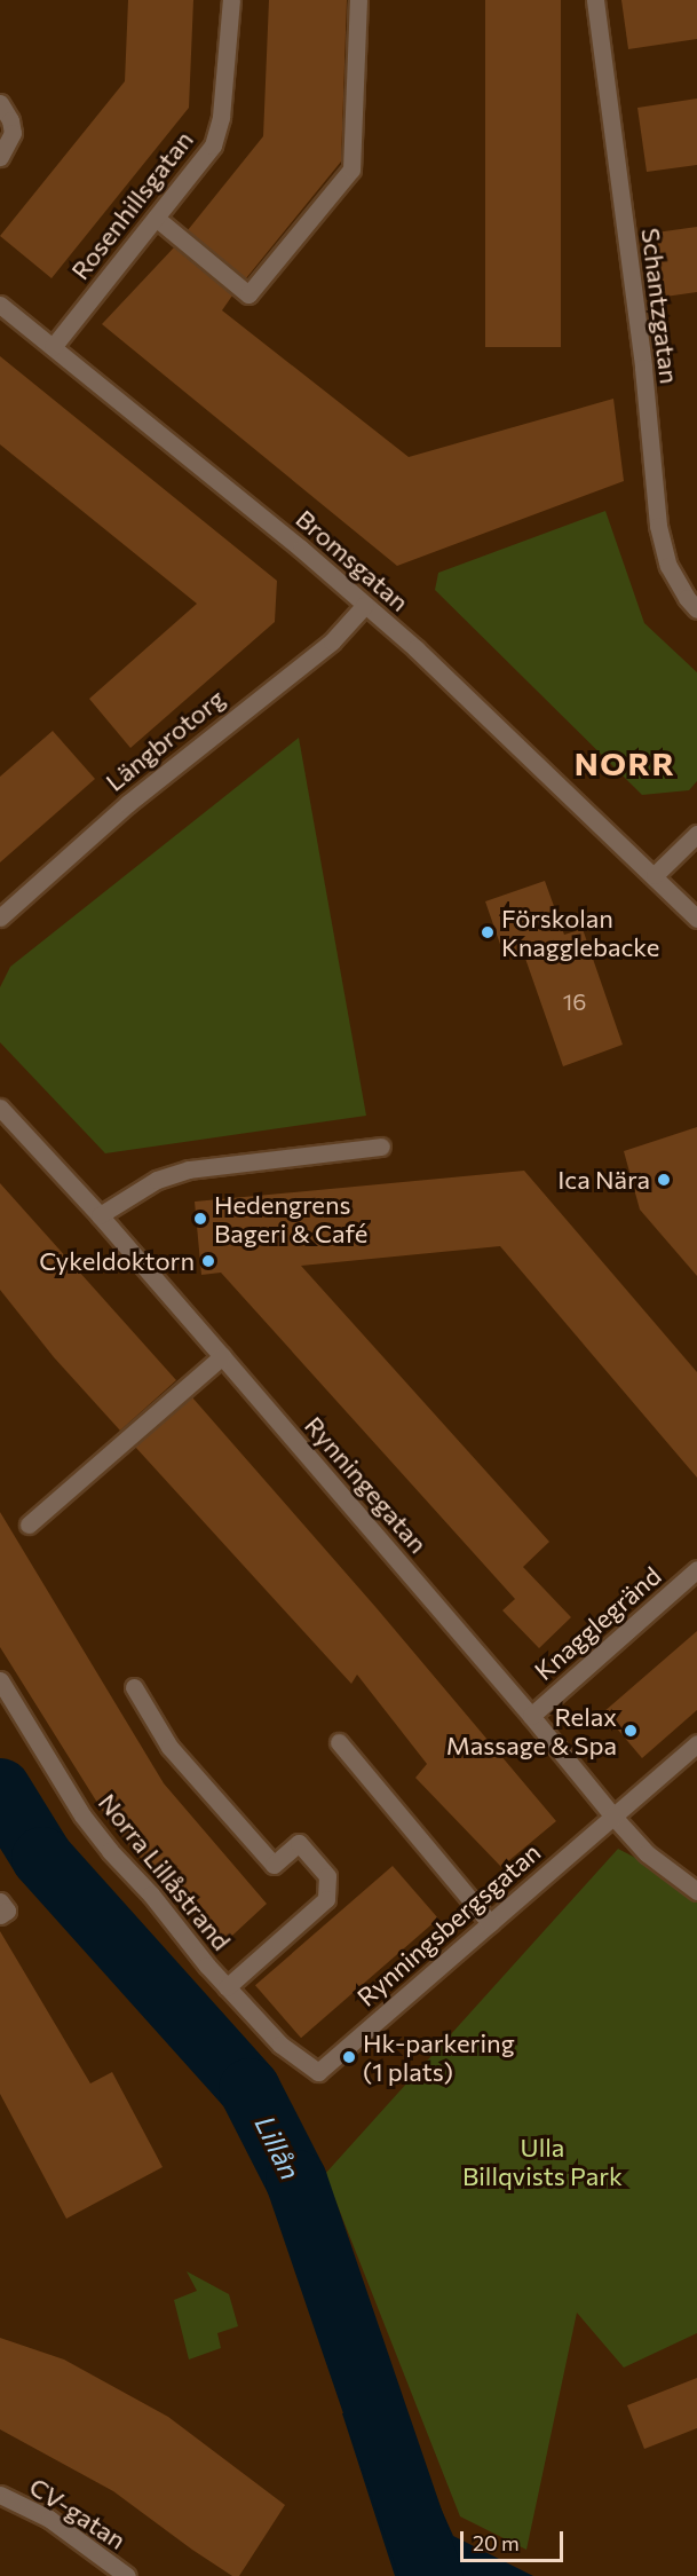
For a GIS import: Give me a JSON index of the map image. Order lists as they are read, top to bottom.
{
  "streets": {
    "street": [
      "Rosenhillsgatan",
      "Schantzgatan",
      "Bromsgatan",
      "Längbrotorg",
      "Rynningegatan",
      "Knagglegränd",
      "Norra Lillåstrand",
      "Rynningsbergsgatan",
      "CV-gatan"
    ]
  },
  "crossings": [
    ["Rosenhillsgatan", "Bromsgatan"],
    ["Bromsgatan", "Längbrotorg"],
    ["Rynningegatan", "Knagglegränd"],
    ["Rynningegatan", "Rynningsbergsgatan"],
    ["Norra Lillåstrand", "Rynningsbergsgatan"]
  ],
  "districts": ["NORR"],
  "water": ["Lillån"],
  "parks": ["Ulla Billqvists Park"],
  "places": [
    "Förskolan Knagglebacke",
    "Ica Nära",
    "Hedengrens Bageri & Café",
    "Cykeldoktorn",
    "Relax Massage & Spa",
    "Hk-parkering (1 plats)"
  ],
  "house_numbers": ["16"],
  "scale_bar": "20 m"
}
